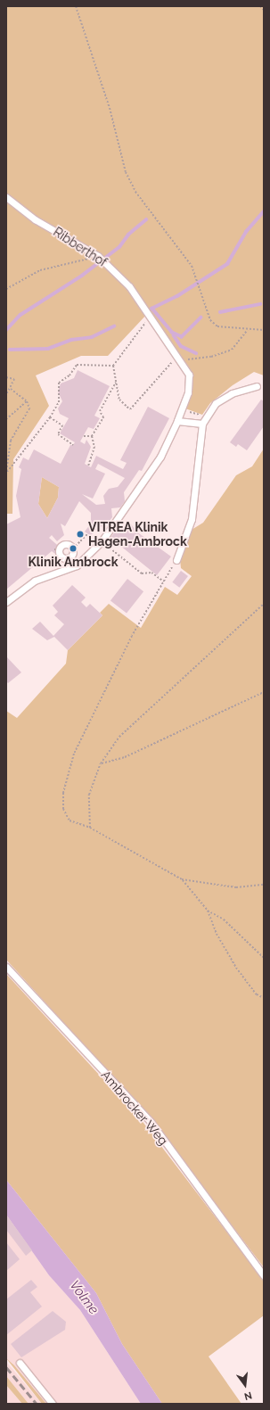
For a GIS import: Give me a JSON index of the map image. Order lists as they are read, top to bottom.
{
  "streets": {
    "lane": ["Ribberthof", "Ambrocker Weg"]
  },
  "water": ["Volme"],
  "places": ["VITREA Klinik Hagen-Ambrock", "Klinik Ambrock"],
  "north": "bottom"
}
